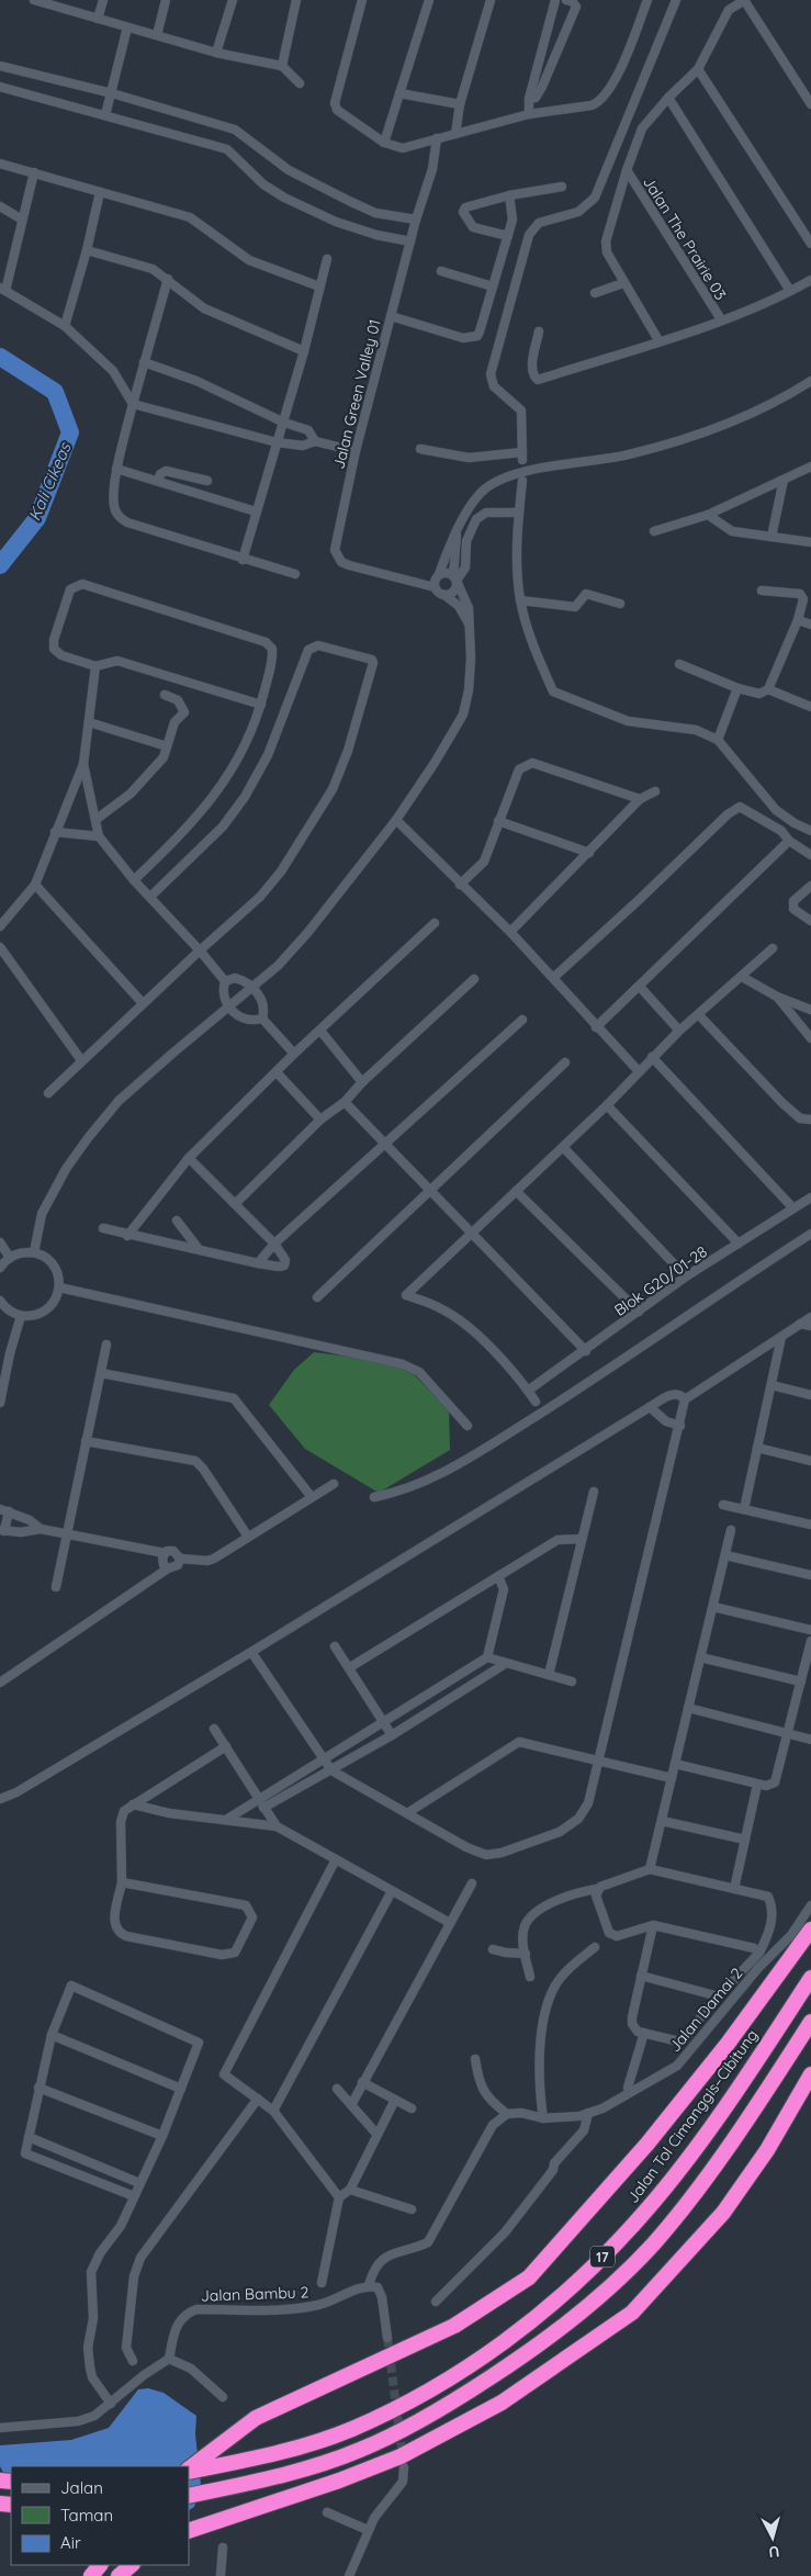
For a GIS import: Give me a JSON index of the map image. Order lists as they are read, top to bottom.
{
  "streets": {
    "highway": ["Jalan Tol Cimanggis–Cibitung", "17"],
    "street": [
      "Jalan The Prairie 03",
      "Jalan Green Valley 01",
      "Blok G20/01-28",
      "Jalan Damai 2",
      "Jalan Bambu 2"
    ]
  },
  "water": ["Kali Cikeas"],
  "legend": ["Jalan", "Taman", "Air"],
  "north": "bottom"
}
